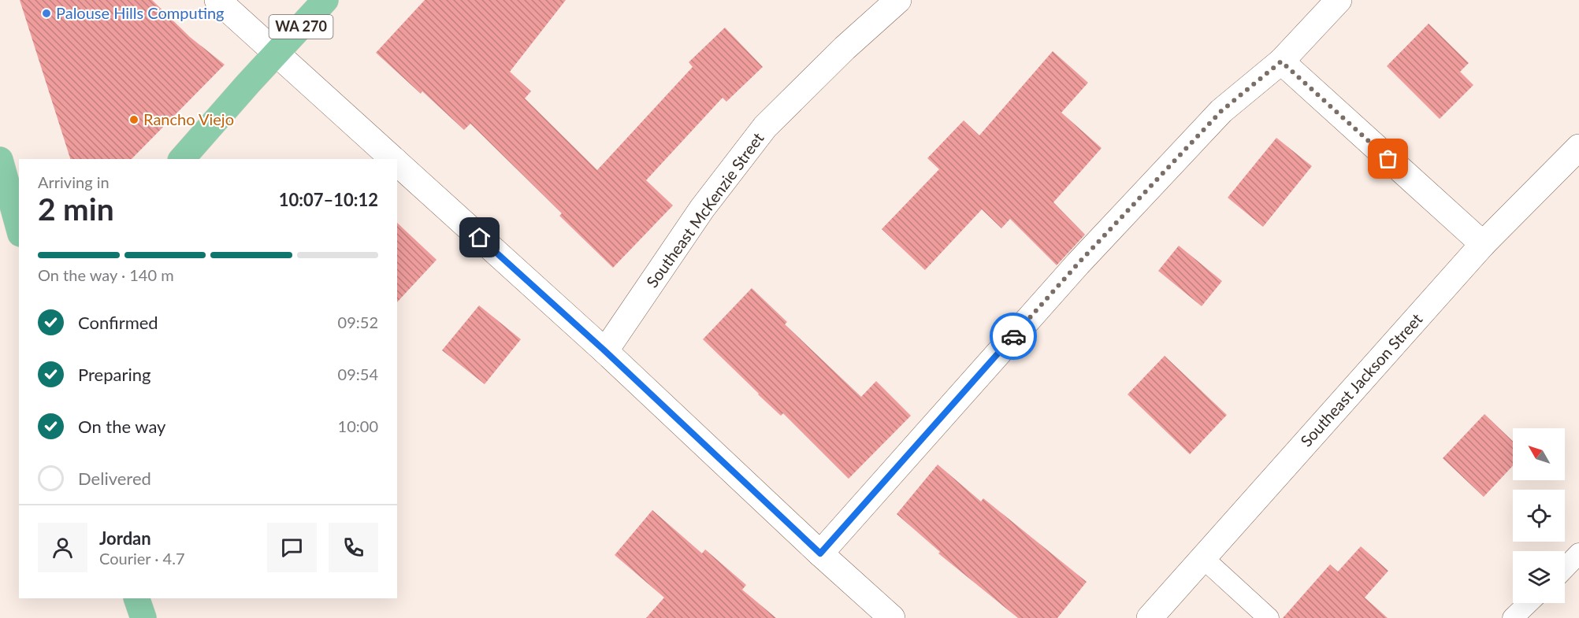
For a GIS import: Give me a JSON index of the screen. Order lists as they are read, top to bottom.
{
  "streets": {
    "main road": ["WA 270"],
    "street": ["Southeast McKenzie Street", "Southeast Jackson Street"]
  },
  "places": ["Palouse Hills Computing", "Rancho Viejo"],
  "north": "top left",
  "page": {
    "heading": ["2 min", "Arriving in", "10:07–10:12"],
    "panel": ["Jordan", "Courier · 4.7"],
    "bar": "On the way · 140 m",
    "list": [
      ["Confirmed", "09:52"],
      ["Preparing", "09:54"],
      ["On the way", "10:00"],
      "Delivered"
    ]
  }
}
